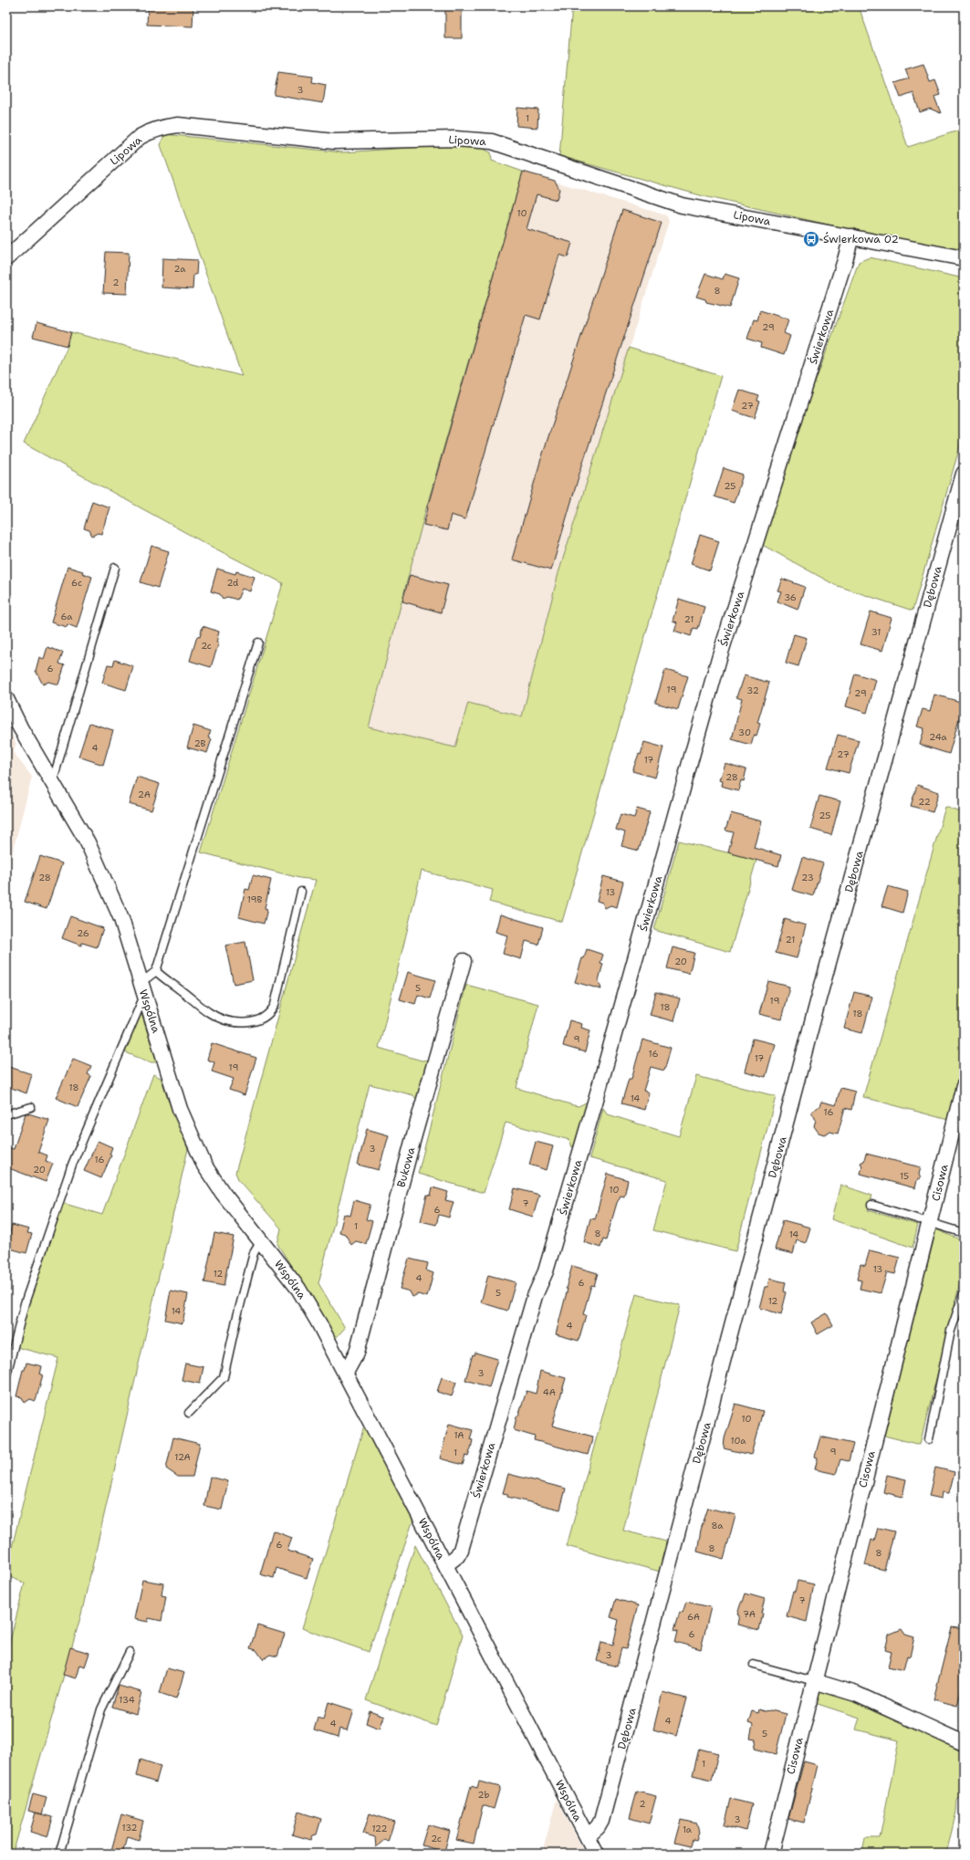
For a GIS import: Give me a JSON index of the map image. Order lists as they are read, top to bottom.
{
  "streets": {
    "street": [
      "Lipowa",
      "Świerkowa",
      "Dębowa",
      "Wspólna",
      "Bukowa",
      "Cisowa"
    ]
  },
  "crossings": [
    ["Lipowa", "Świerkowa"],
    ["Świerkowa", "Wspólna"],
    ["Dębowa", "Wspólna"],
    ["Wspólna", "Bukowa"]
  ],
  "places": {
    "bus stop": ["Świerkowa 02"]
  },
  "house_numbers": [
    "3",
    "1",
    "10",
    "2a",
    "2",
    "8",
    "29",
    "27",
    "25",
    "6c",
    "2d",
    "36",
    "6a",
    "21",
    "31",
    "2c",
    "6",
    "19",
    "32",
    "29",
    "30",
    "24a",
    "2B",
    "4",
    "27",
    "17",
    "28",
    "2A",
    "22",
    "25",
    "28",
    "23",
    "13",
    "19B",
    "26",
    "21",
    "20",
    "5",
    "19",
    "18",
    "18",
    "9",
    "16",
    "17",
    "19",
    "18",
    "14",
    "16",
    "3",
    "16",
    "20",
    "15",
    "10",
    "7",
    "6",
    "1",
    "8",
    "14",
    "13",
    "12",
    "4",
    "6",
    "5",
    "12",
    "14",
    "4",
    "3",
    "4A",
    "10",
    "1A",
    "10a",
    "9",
    "1",
    "12A",
    "8a",
    "6",
    "8",
    "8",
    "7",
    "7A",
    "6A",
    "6",
    "3",
    "134",
    "4",
    "4",
    "5",
    "1",
    "2b",
    "2",
    "3",
    "132",
    "122",
    "1a",
    "2c"
  ]
}
